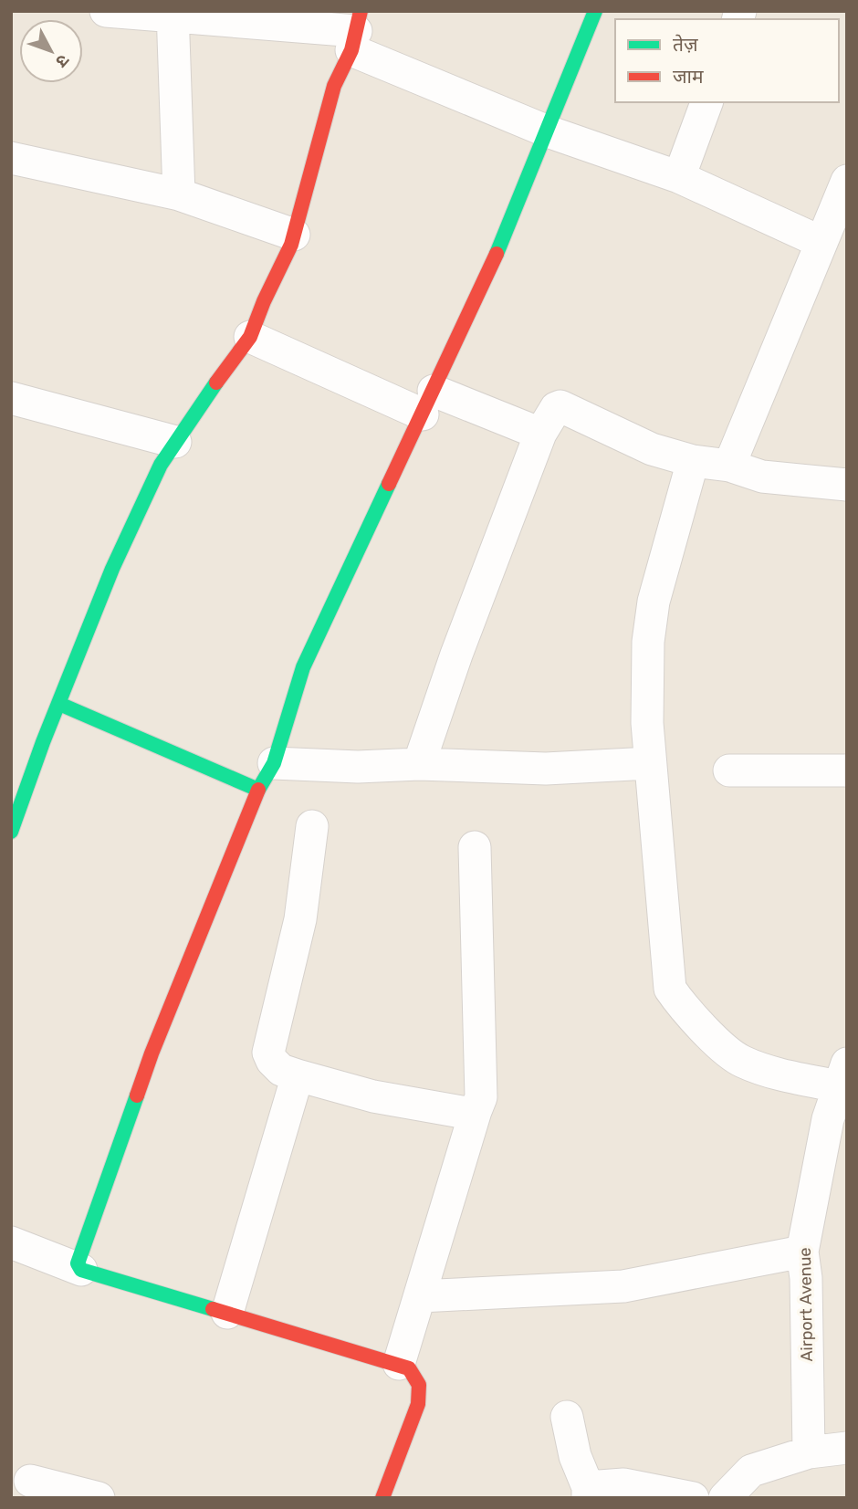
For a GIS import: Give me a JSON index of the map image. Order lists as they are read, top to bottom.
{
  "streets": {
    "street": ["Airport Avenue"]
  },
  "legend": ["तेज़", "जाम"],
  "north": "bottom right"
}
